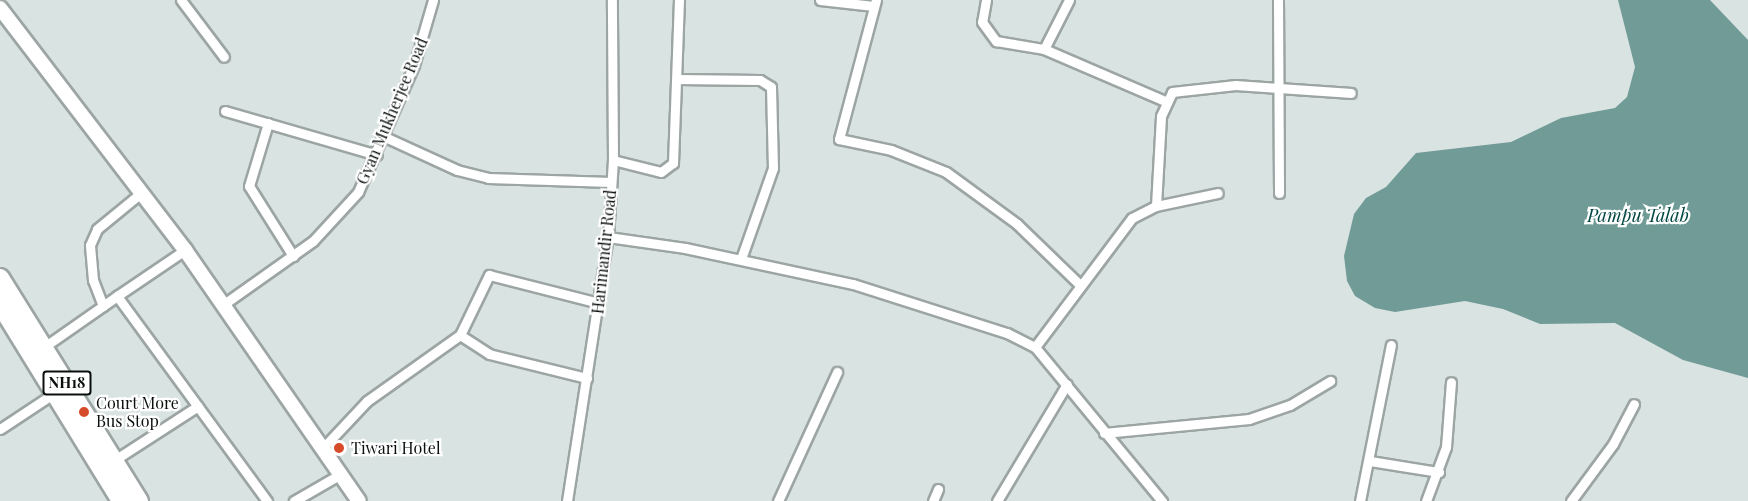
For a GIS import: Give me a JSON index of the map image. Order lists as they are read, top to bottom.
{
  "streets": {
    "highway": ["NH18"],
    "street": ["Gyan Mukherjee Road", "Harimandir Road"]
  },
  "water": ["Pampu Talab"],
  "places": ["Court More Bus Stop", "Tiwari Hotel"]
}
